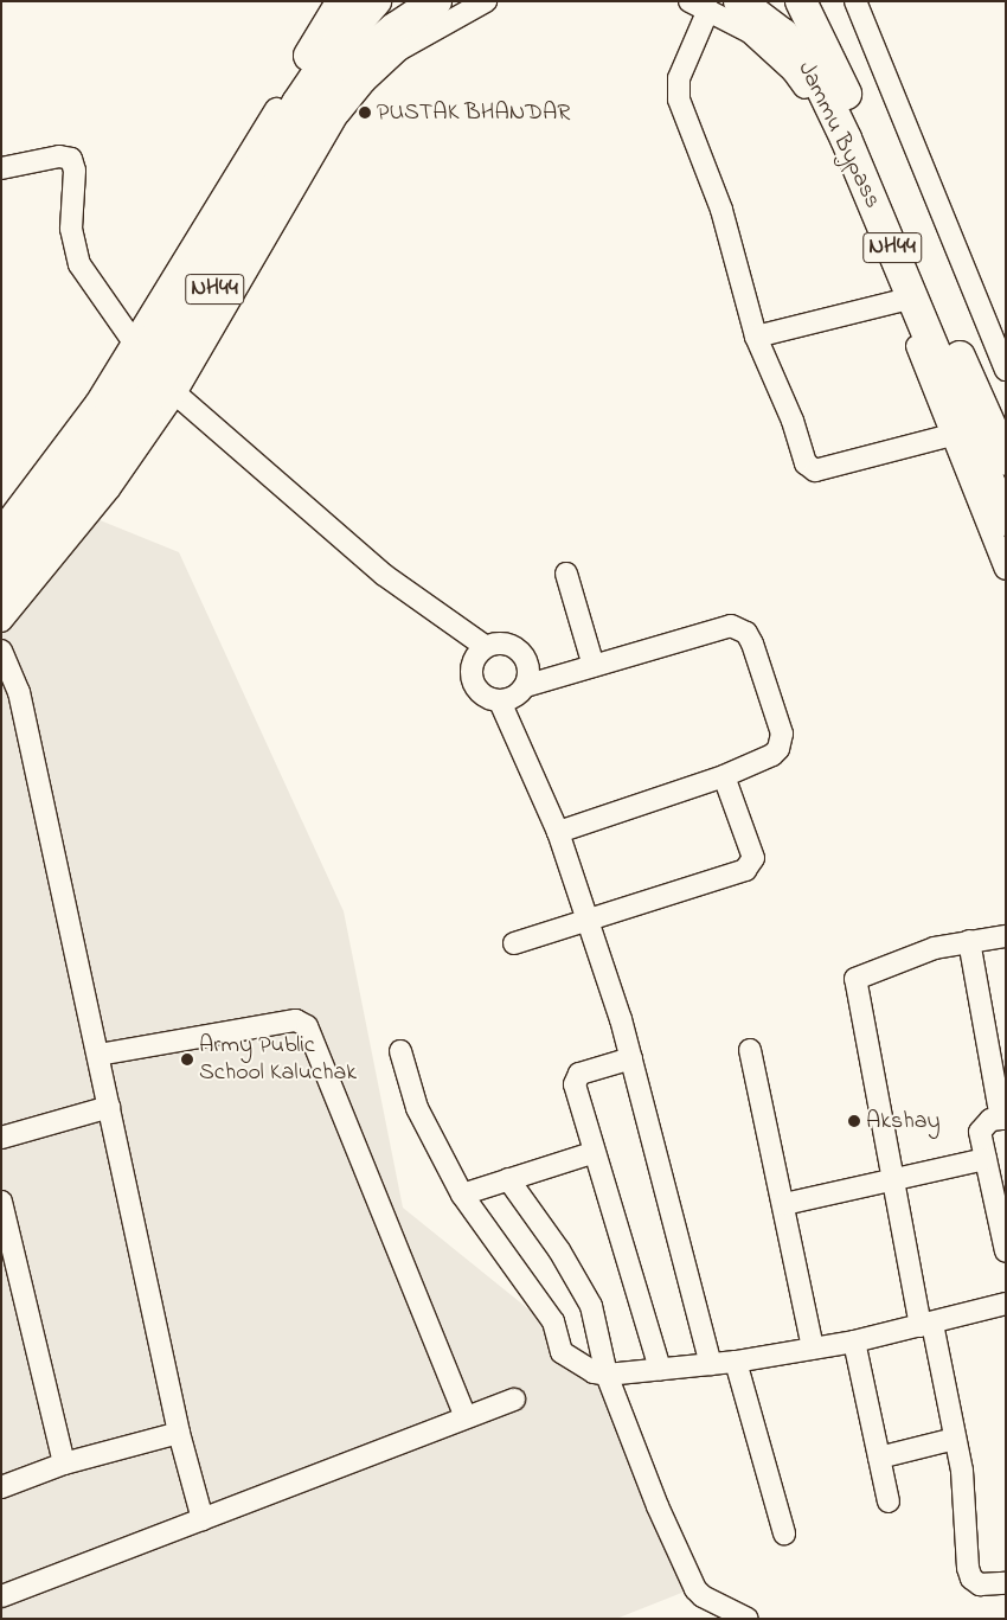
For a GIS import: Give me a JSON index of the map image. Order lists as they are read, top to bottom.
{
  "streets": {
    "highway": ["Jammu Bypass", "NH44"]
  },
  "places": ["PUSTAK BHANDAR", "Army Public School Kaluchak", "Akshay"]
}
